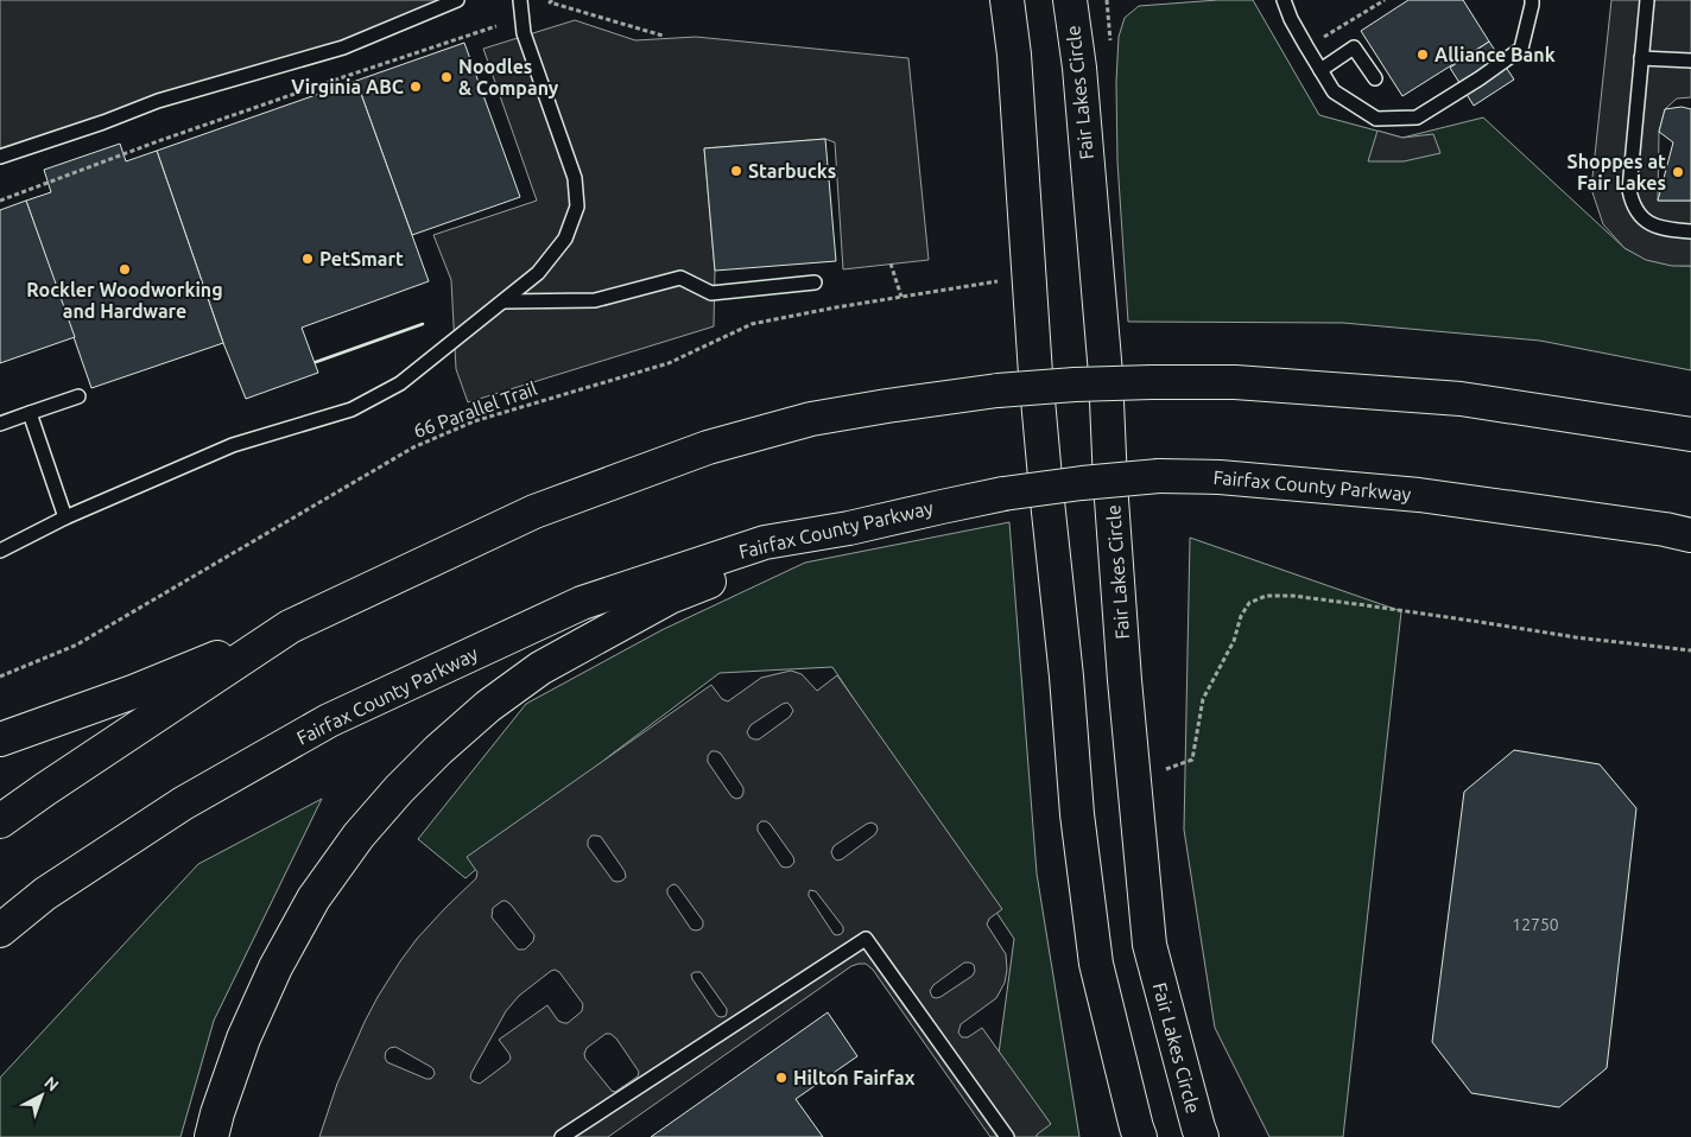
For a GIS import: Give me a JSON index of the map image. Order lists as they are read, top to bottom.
{
  "streets": {
    "main road": ["Fair Lakes Circle", "Fairfax County Parkway"],
    "path": ["66 Parallel Trail"]
  },
  "places": [
    "Alliance Bank",
    "Noodles & Company",
    "Virginia ABC",
    "Starbucks",
    "Shoppes at Fair Lakes",
    "PetSmart",
    "Rockler Woodworking and Hardware",
    "Hilton Fairfax"
  ],
  "house_numbers": ["12750"],
  "north": "top right"
}
